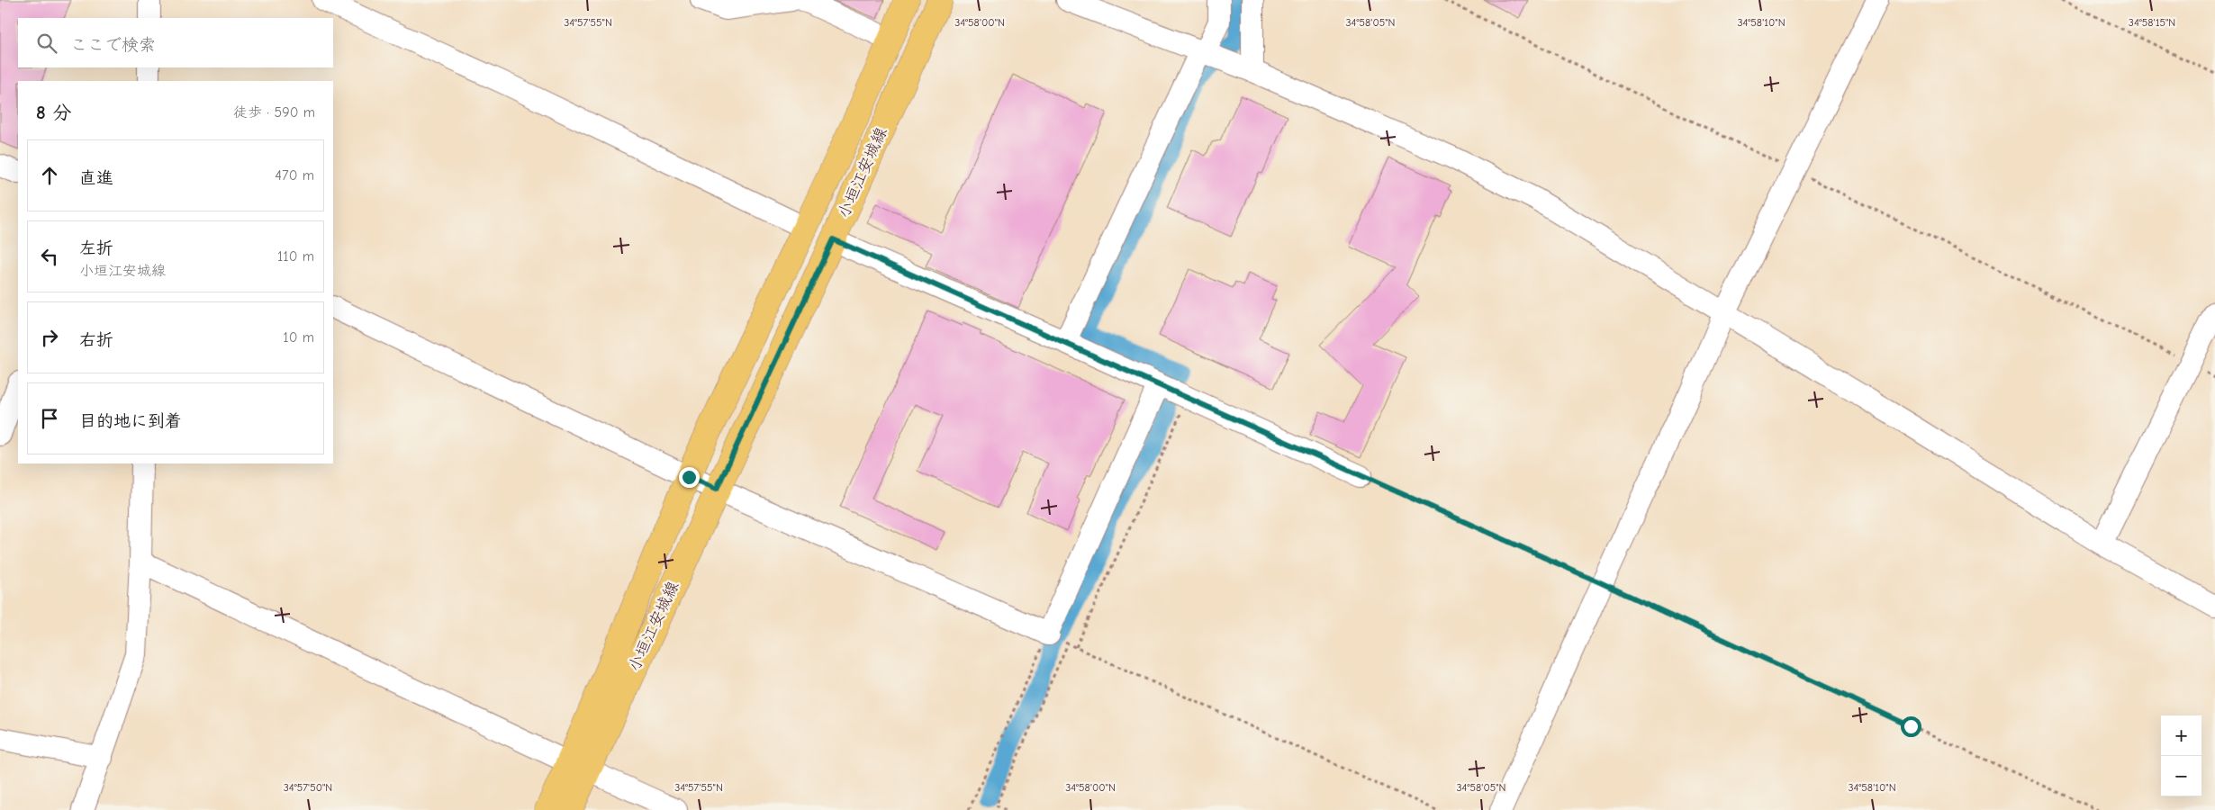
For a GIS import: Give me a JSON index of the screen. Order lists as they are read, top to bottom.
{
  "streets": {
    "main road": ["小垣江安城線"]
  },
  "page": {
    "search": "ここで検索",
    "heading": ["8 分", "徒歩 · 590 m"],
    "list": [
      ["直進", "470 m"],
      ["左折", "小垣江安城線", "110 m"],
      ["右折", "10 m"],
      "目的地に到着"
    ],
    "map_buttons": ["+", "−"]
  },
  "coordinates": [
    "34°57'55\"N",
    "34°58'00\"N",
    "34°58'05\"N",
    "34°58'10\"N",
    "34°58'15\"N",
    "34°57'50\"N"
  ]
}
